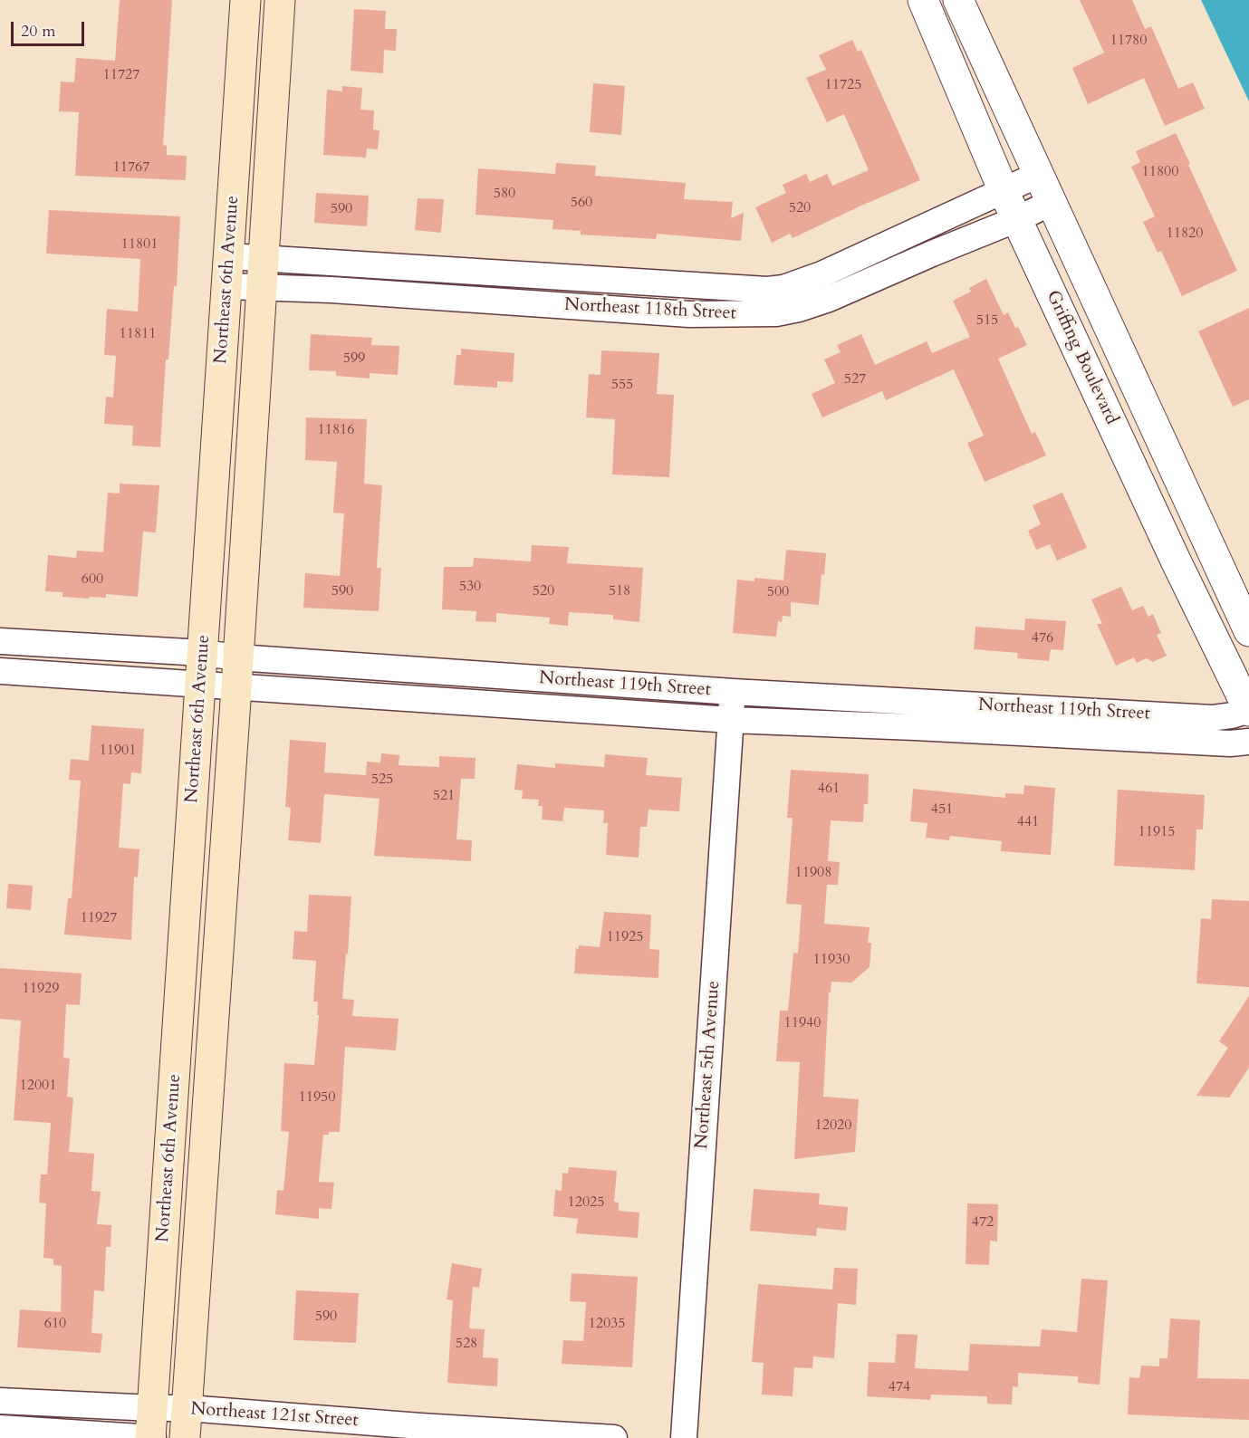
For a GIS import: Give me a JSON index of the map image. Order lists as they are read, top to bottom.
{
  "streets": {
    "main road": ["Northeast 6th Avenue"],
    "street": [
      "Northeast 118th Street",
      "Griffing Boulevard",
      "Northeast 119th Street",
      "Northeast 5th Avenue",
      "Northeast 121st Street"
    ]
  },
  "crossings": [
    ["Northeast 6th Avenue", "Northeast 118th Street"],
    ["Northeast 6th Avenue", "Northeast 119th Street"],
    ["Northeast 6th Avenue", "Northeast 121st Street"],
    ["Northeast 118th Street", "Griffing Boulevard"],
    ["Griffing Boulevard", "Northeast 119th Street"],
    ["Northeast 119th Street", "Northeast 5th Avenue"]
  ],
  "house_numbers": [
    "11780",
    "11727",
    "11725",
    "11767",
    "11800",
    "580",
    "560",
    "520",
    "590",
    "11820",
    "11801",
    "515",
    "11811",
    "599",
    "527",
    "555",
    "11816",
    "600",
    "530",
    "590",
    "520",
    "518",
    "500",
    "476",
    "11901",
    "525",
    "461",
    "521",
    "451",
    "441",
    "11915",
    "11908",
    "11927",
    "11925",
    "11930",
    "11929",
    "11940",
    "12001",
    "11950",
    "12020",
    "12025",
    "472",
    "590",
    "610",
    "12035",
    "528",
    "474"
  ],
  "scale_bar": "20 m"
}
